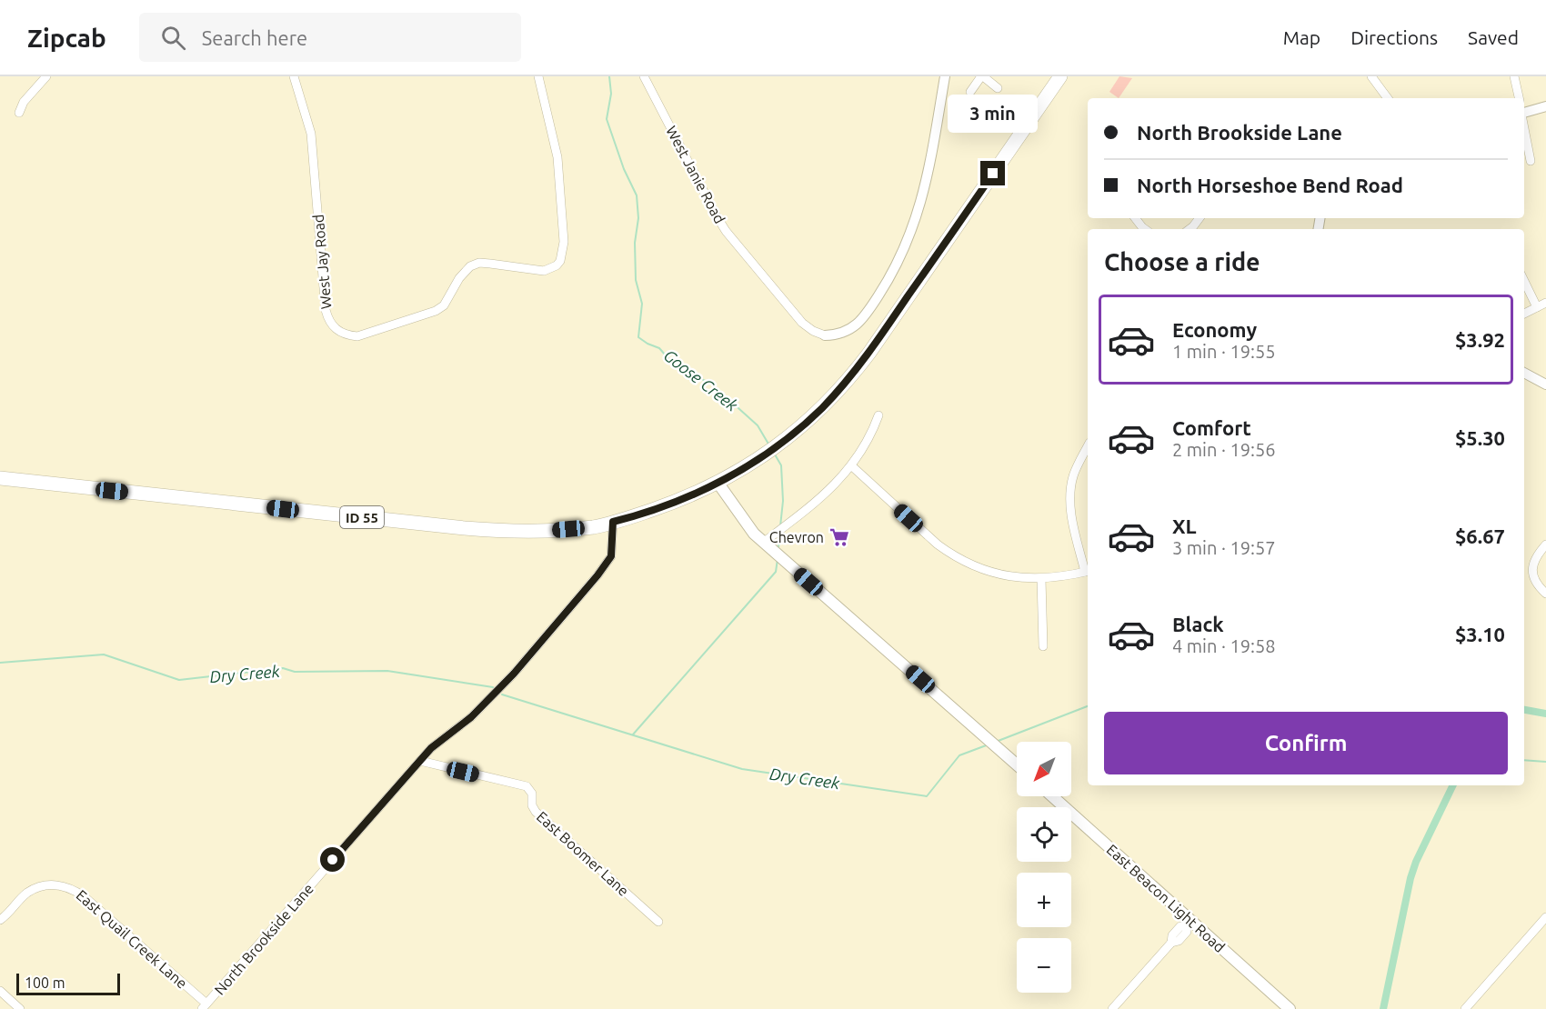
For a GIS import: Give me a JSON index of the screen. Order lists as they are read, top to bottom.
{
  "streets": {
    "highway": ["ID 55"],
    "main road": ["East Beacon Light Road"],
    "street": [
      "West Janie Road",
      "West Jay Road",
      "East Boomer Lane",
      "East Quail Creek Lane",
      "North Brookside Lane"
    ]
  },
  "crossings": [
    ["ID 55", "North Brookside Lane"],
    ["East Boomer Lane", "North Brookside Lane"],
    ["East Quail Creek Lane", "North Brookside Lane"]
  ],
  "water": ["Goose Creek", "Dry Creek"],
  "places": {
    "supermarket": ["Chevron"]
  },
  "scale_bar": "100 m",
  "north": "bottom left",
  "page": {
    "header": "Zipcab",
    "search": "Search here",
    "nav": ["Map", "Directions", "Saved"],
    "bubble": "3 min",
    "banner": ["North Brookside Lane", "North Horseshoe Bend Road"],
    "heading": "Choose a ride",
    "list": [
      {
        "name": "Economy",
        "note": "1 min · 19:55",
        "value": "$3.92"
      },
      {
        "name": "Comfort",
        "note": "2 min · 19:56",
        "value": "$5.30"
      },
      {
        "name": "XL",
        "note": "3 min · 19:57",
        "value": "$6.67"
      },
      {
        "name": "Black",
        "note": "4 min · 19:58",
        "value": "$3.10"
      }
    ],
    "buttons": "Confirm",
    "map_buttons": ["+", "−"],
    "scale": "100 m"
  }
}
